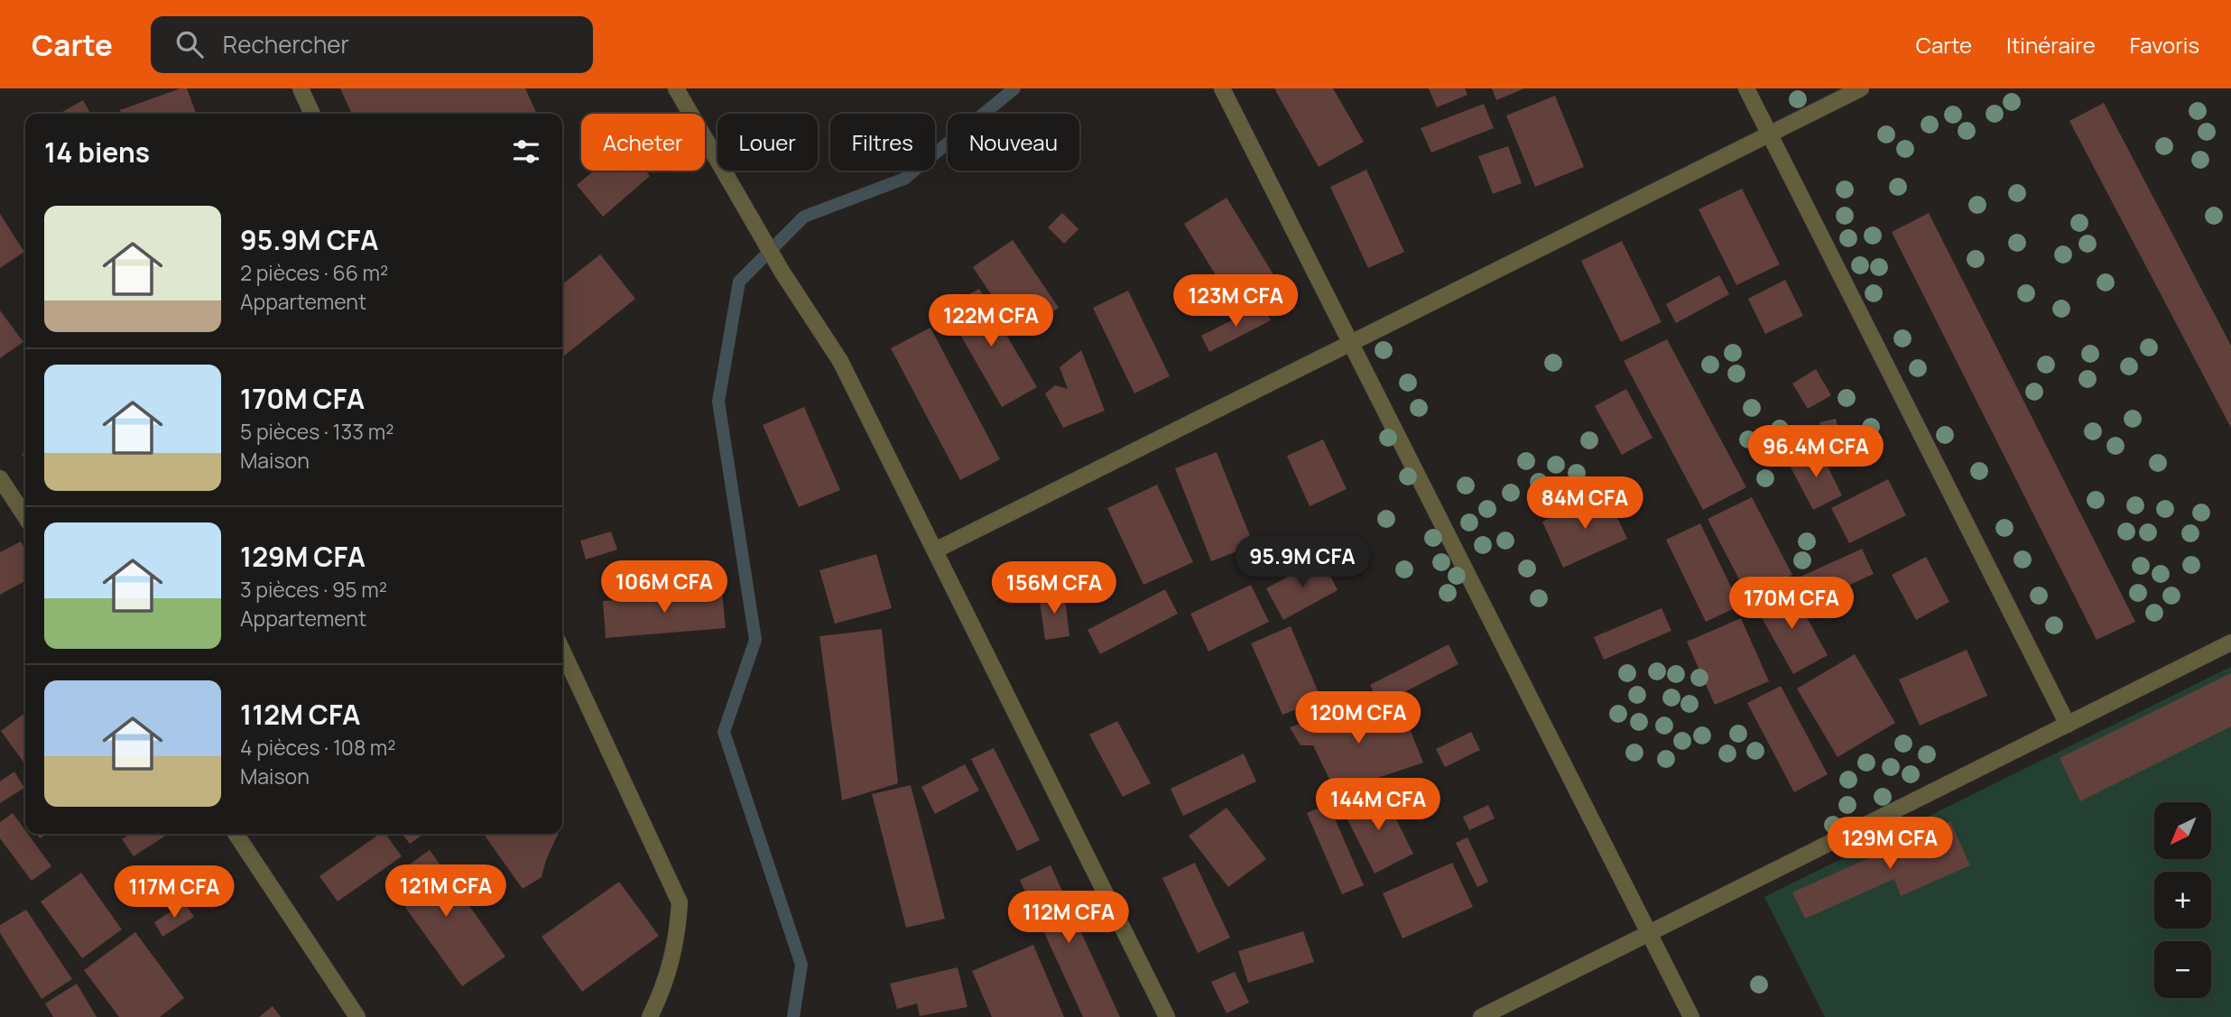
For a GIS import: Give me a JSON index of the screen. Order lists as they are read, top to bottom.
{
  "north": "bottom left",
  "page": {
    "header": "Carte",
    "search": "Rechercher",
    "nav": ["Carte", "Itinéraire", "Favoris"],
    "chip": [
      "Acheter",
      "Louer",
      "Filtres",
      "Nouveau"
    ],
    "heading": "14 biens",
    "list": [
      {
        "name": "95.9M CFA",
        "note": "2 pièces · 66 m² · Appartement"
      },
      {
        "name": "170M CFA",
        "note": "5 pièces · 133 m² · Maison"
      },
      {
        "name": "129M CFA",
        "note": "3 pièces · 95 m² · Appartement"
      },
      {
        "name": "112M CFA",
        "note": "4 pièces · 108 m² · Maison"
      }
    ],
    "price": [
      "123M CFA",
      "122M CFA",
      "96.4M CFA",
      "84M CFA",
      "95.9M CFA",
      "106M CFA",
      "156M CFA",
      "170M CFA",
      "120M CFA",
      "144M CFA",
      "129M CFA",
      "121M CFA",
      "117M CFA",
      "112M CFA"
    ],
    "map_buttons": ["+", "−"]
  }
}
